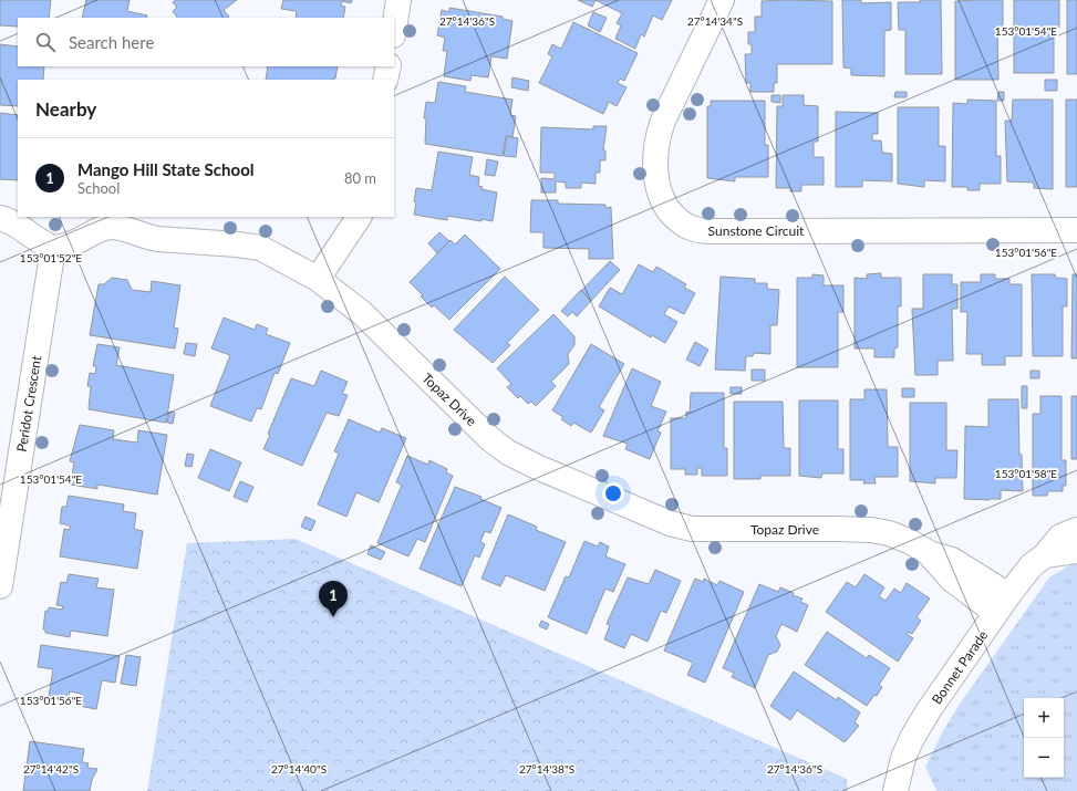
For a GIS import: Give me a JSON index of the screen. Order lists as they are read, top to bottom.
{
  "streets": {
    "street": [
      "Sunstone Circuit",
      "Topaz Drive",
      "Peridot Crescent",
      "Bonnet Parade"
    ]
  },
  "crossings": [
    ["Topaz Drive", "Peridot Crescent"],
    ["Topaz Drive", "Bonnet Parade"]
  ],
  "page": {
    "search": "Search here",
    "heading": "Nearby",
    "list": [
      {
        "mark": "1",
        "name": "Mango Hill State School",
        "note": "School",
        "value": "80 m"
      }
    ],
    "pins": "1",
    "map_buttons": ["+", "−"]
  },
  "coordinates": [
    "27°14'36\"S",
    "27°14'34\"S",
    "153°01'54\"E",
    "153°01'56\"E",
    "153°01'52\"E",
    "153°01'58\"E",
    "27°14'42\"S",
    "27°14'40\"S",
    "27°14'38\"S"
  ]
}
